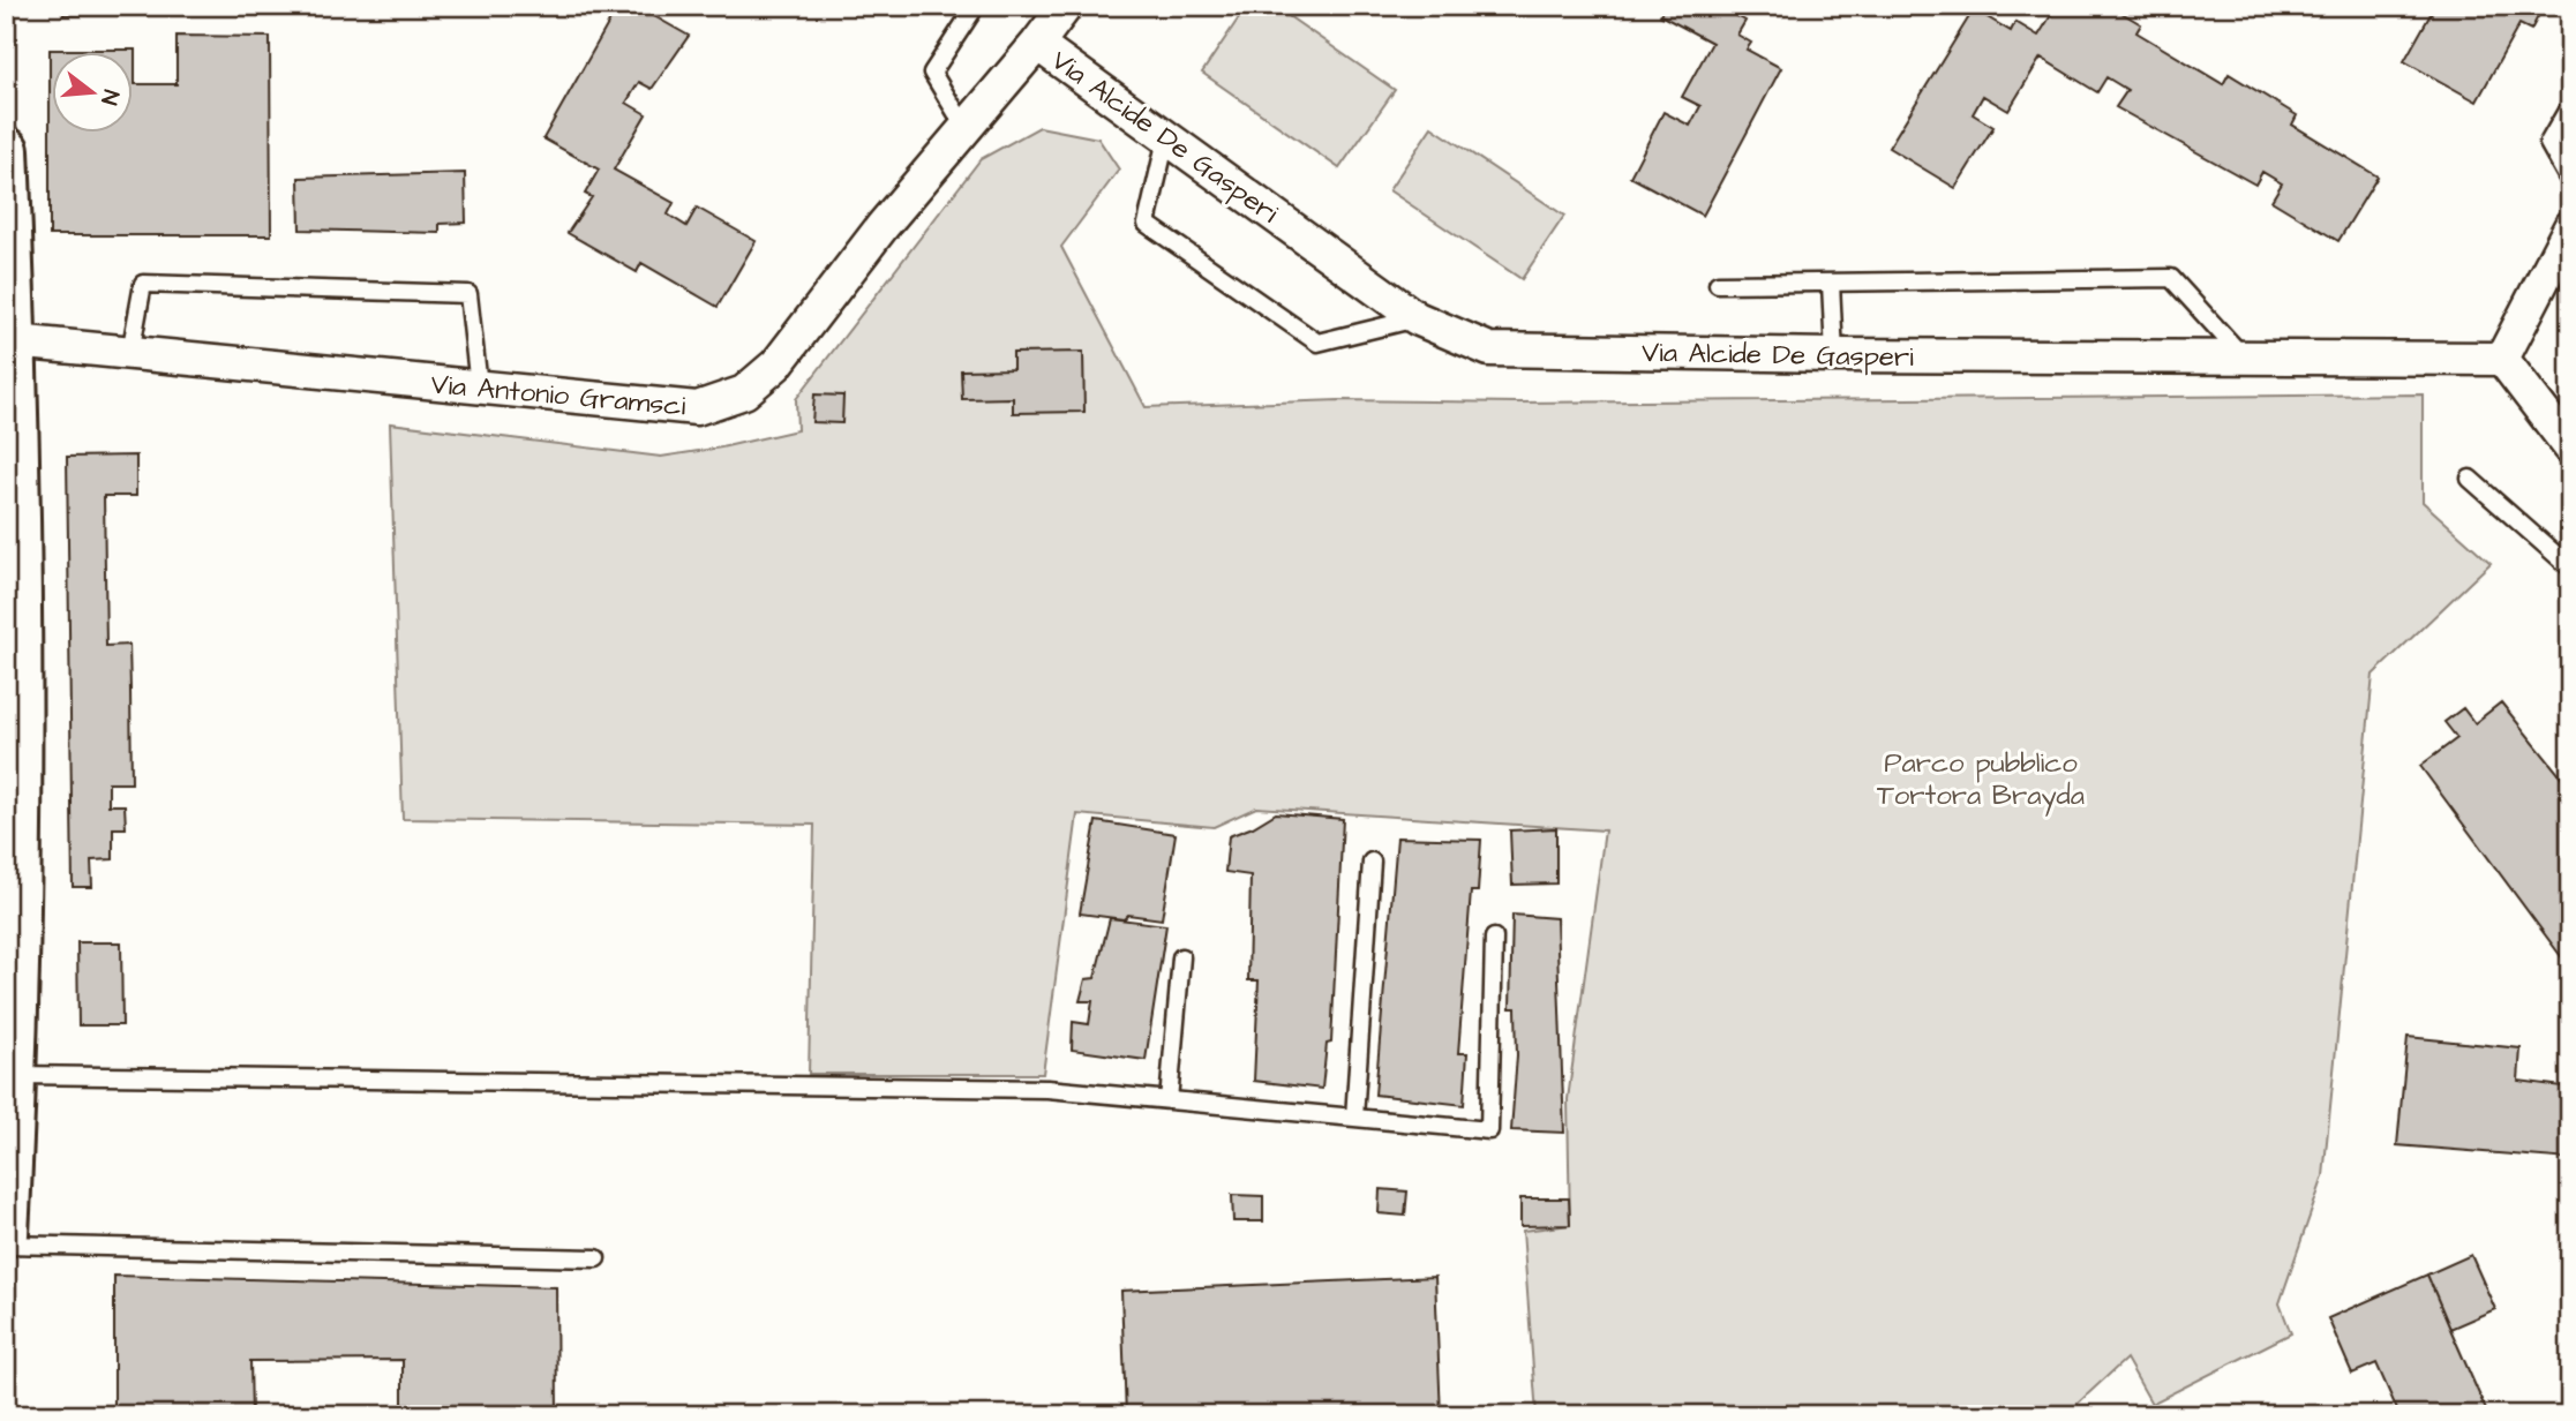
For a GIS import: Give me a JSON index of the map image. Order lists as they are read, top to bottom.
{
  "streets": {
    "street": ["Via Alcide De Gasperi", "Via Antonio Gramsci"]
  },
  "crossings": [
    ["Via Alcide De Gasperi", "Via Antonio Gramsci"]
  ],
  "parks": ["Parco pubblico Tortora Brayda"],
  "north": "right"
}
